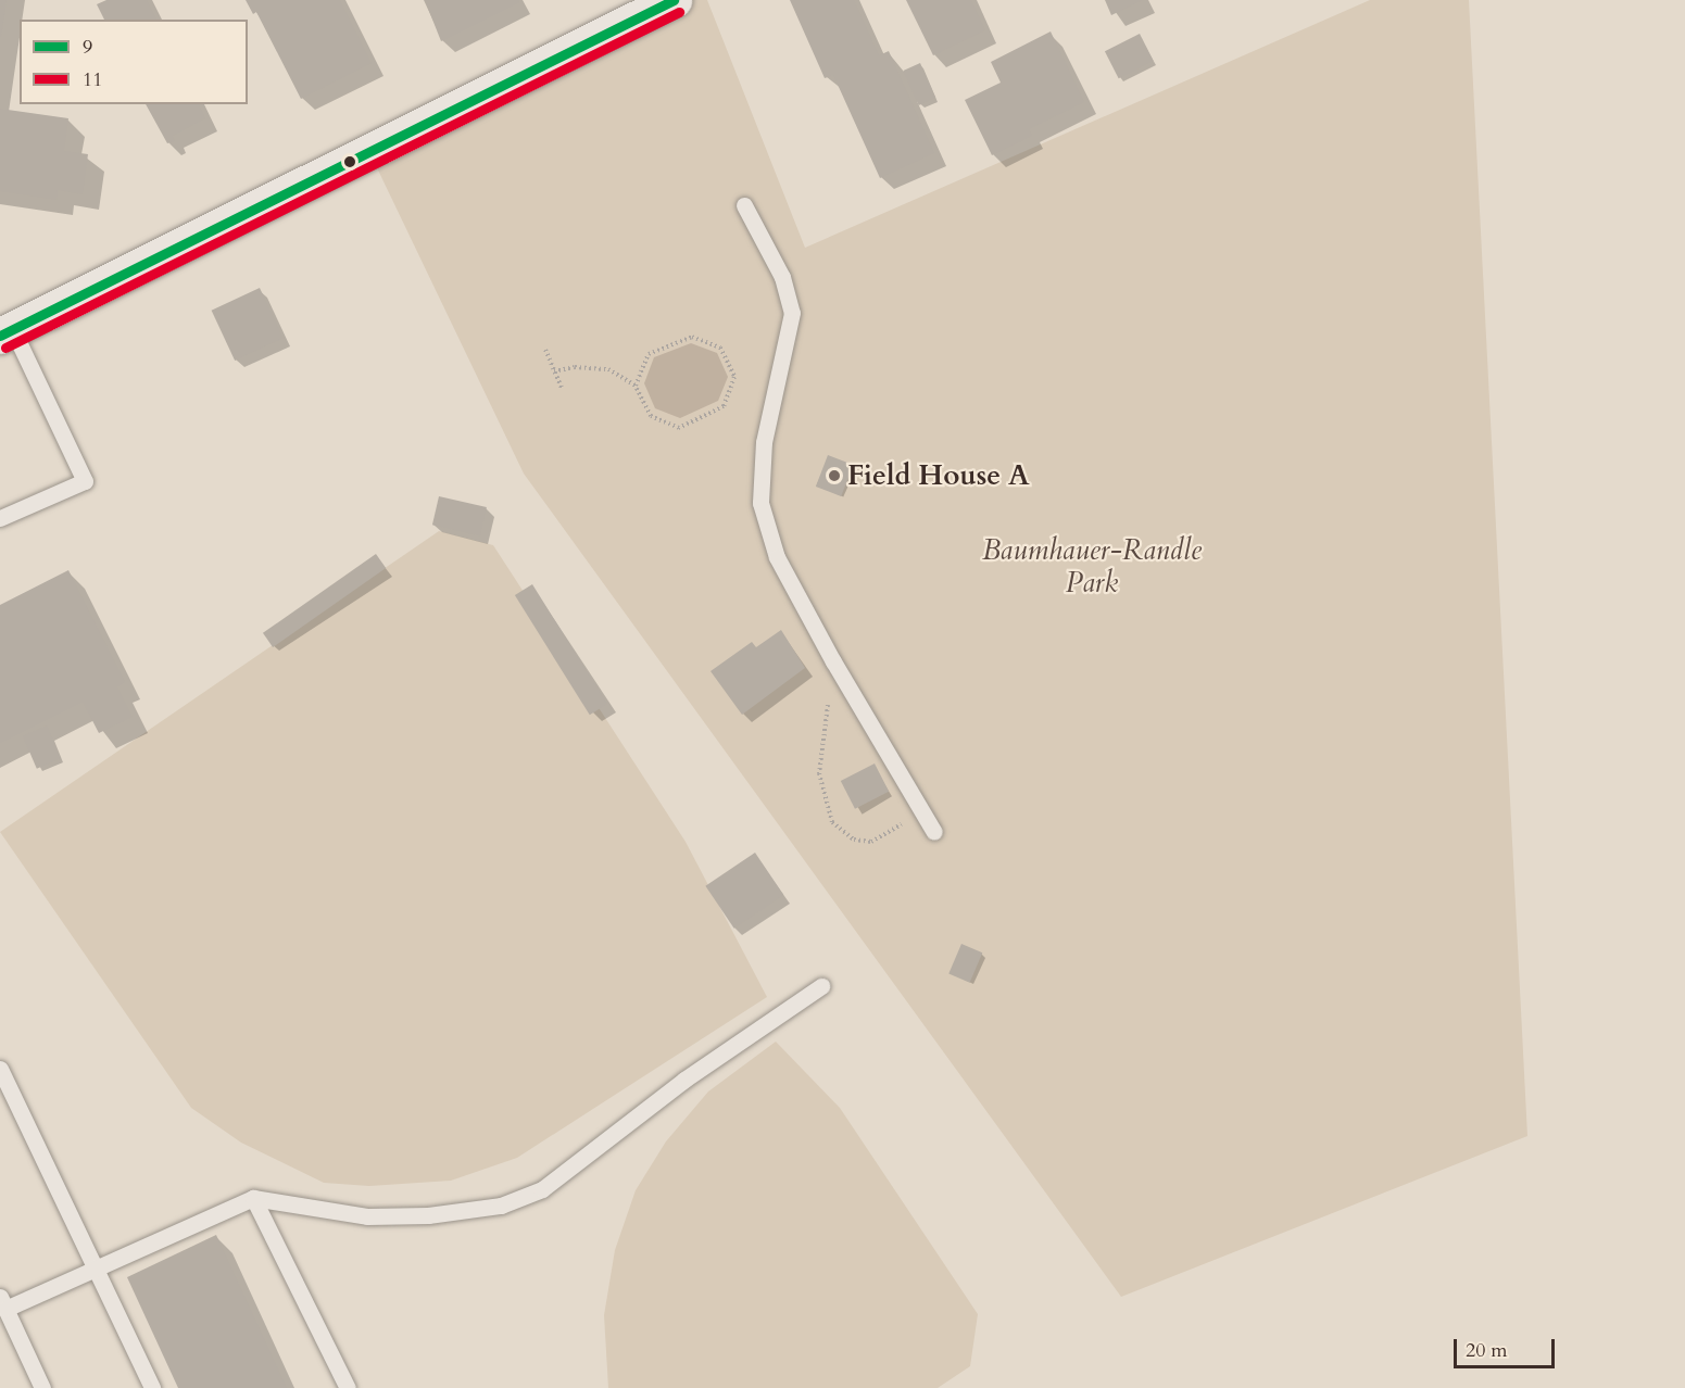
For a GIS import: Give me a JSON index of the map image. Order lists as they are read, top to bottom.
{
  "parks": ["Baumhauer-Randle Park"],
  "places": ["Field House A"],
  "lines": ["transit line 9", "transit line 11"],
  "legend": ["9", "11"],
  "scale_bar": "20 m"
}
